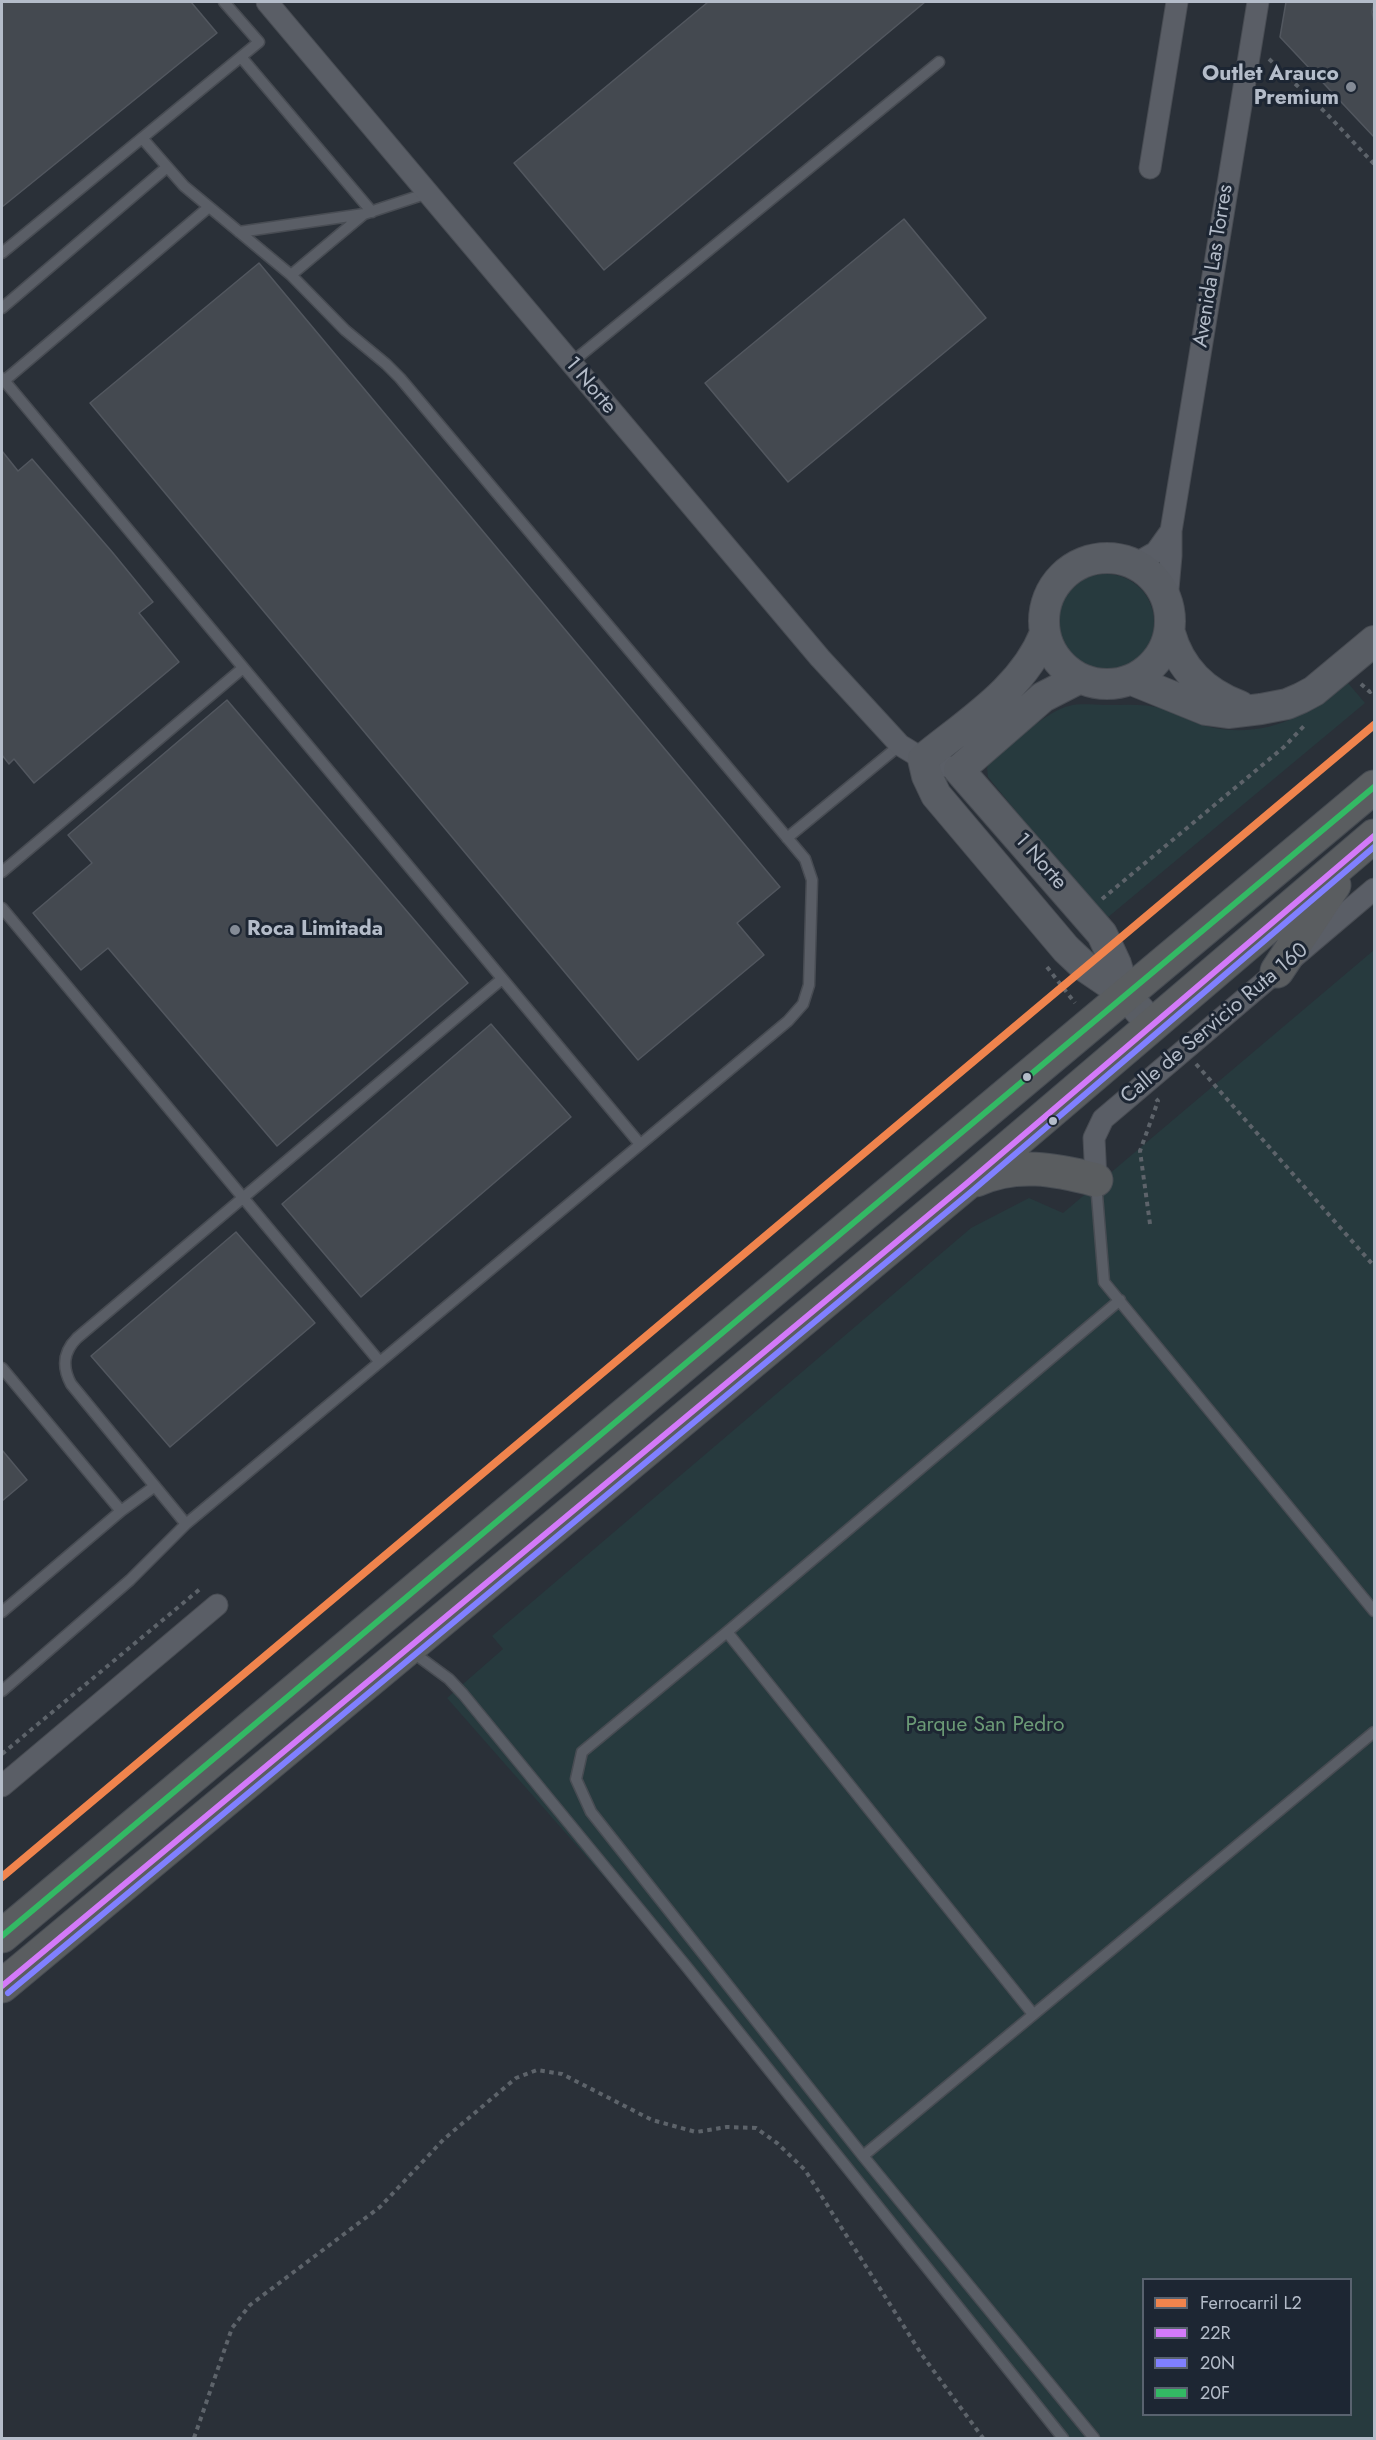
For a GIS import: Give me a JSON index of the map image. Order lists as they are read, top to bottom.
{
  "streets": {
    "street": ["Avenida Las Torres", "1 Norte", "Calle de Servicio Ruta 160"]
  },
  "parks": ["Parque San Pedro"],
  "places": ["Outlet Arauco Premium", "Roca Limitada"],
  "lines": [
    "rail line L2",
    "transit line 20F",
    "transit line 22R",
    "transit line 20N"
  ],
  "legend": [
    "Ferrocarril L2",
    "22R",
    "20N",
    "20F"
  ]
}
